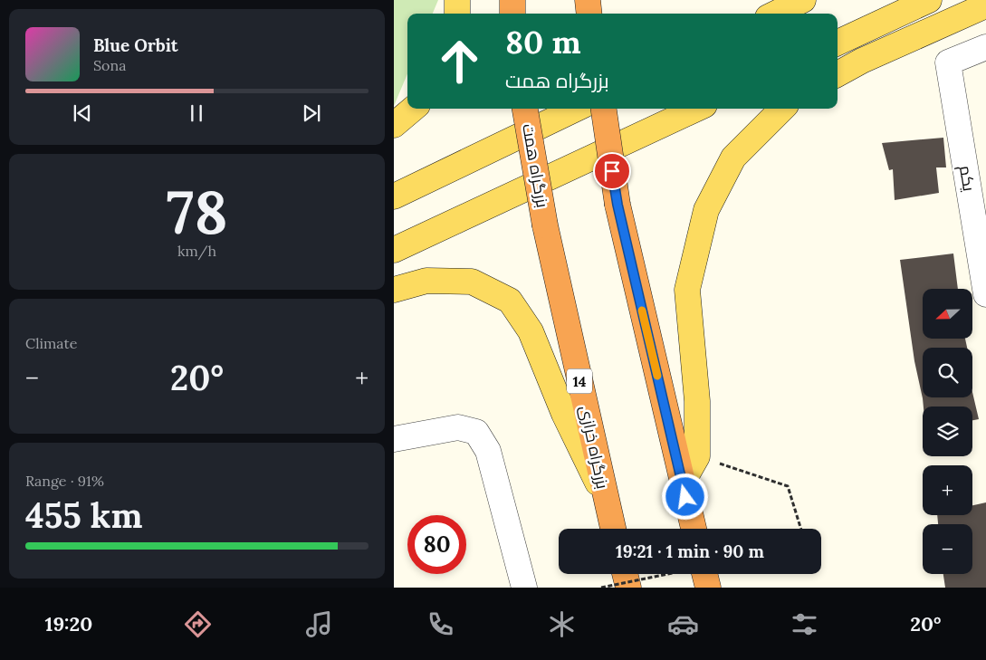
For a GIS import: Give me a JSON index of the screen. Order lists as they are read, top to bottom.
{
  "streets": {
    "highway": ["بزرگراه همت", "14", "بزرگراه خرازی"],
    "street": ["یکم"]
  },
  "crossings": [
    ["بزرگراه همت", "بزرگراه خرازی"]
  ],
  "north": "left",
  "page": {
    "turn": ["80 m", "بزرگراه همت"],
    "song": ["Blue Orbit", "Sona"],
    "tile": [
      ["78", "km/h"],
      "Climate",
      ["Range · 91%", "455 km"]
    ],
    "map_buttons": ["+", "−"],
    "heat": ["−", "20°", "+"],
    "limit": "80",
    "trip": "19:21 · 1 min · 90 m",
    "tabs": ["19:20", "20°"]
  }
}
